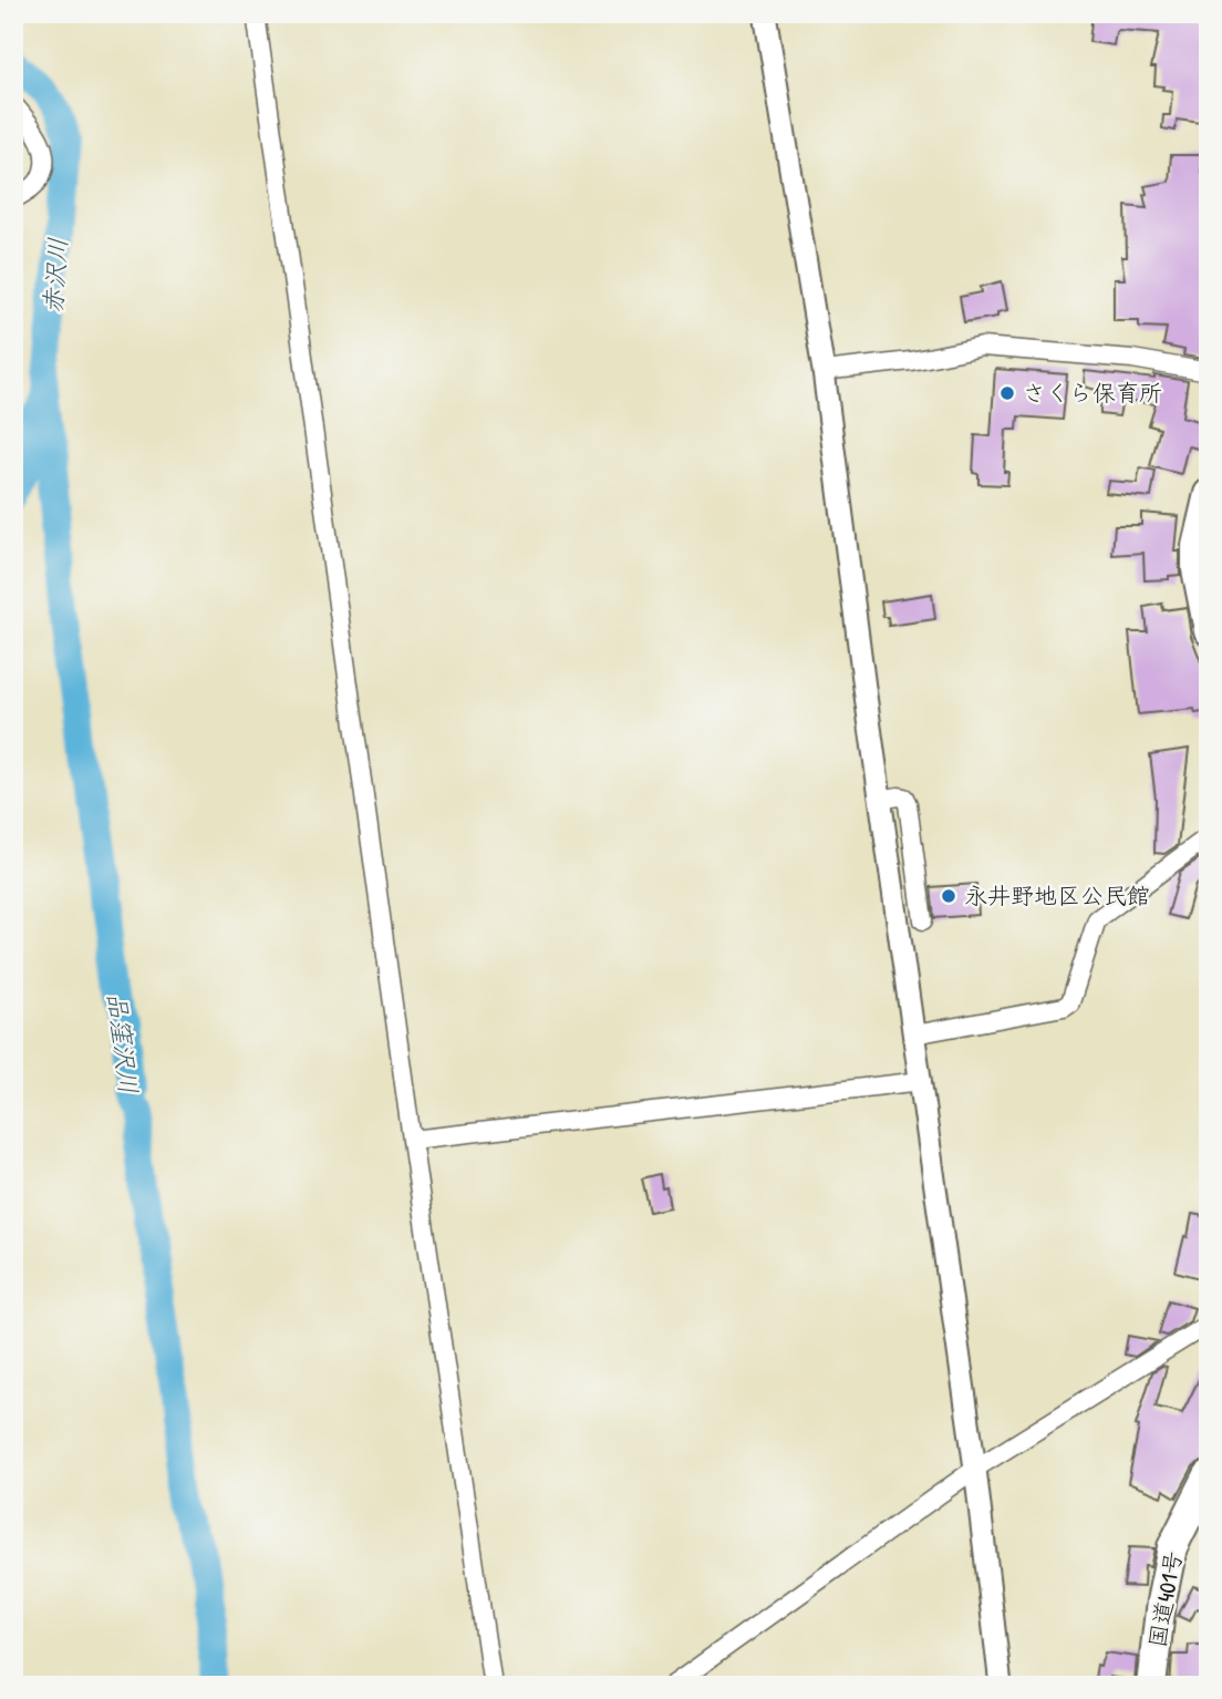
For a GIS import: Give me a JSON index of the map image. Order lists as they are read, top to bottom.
{
  "streets": {
    "highway": ["国道401号"]
  },
  "water": ["赤沢川", "品窪沢川"],
  "places": ["さくら保育所", "永井野地区公民館"]
}
